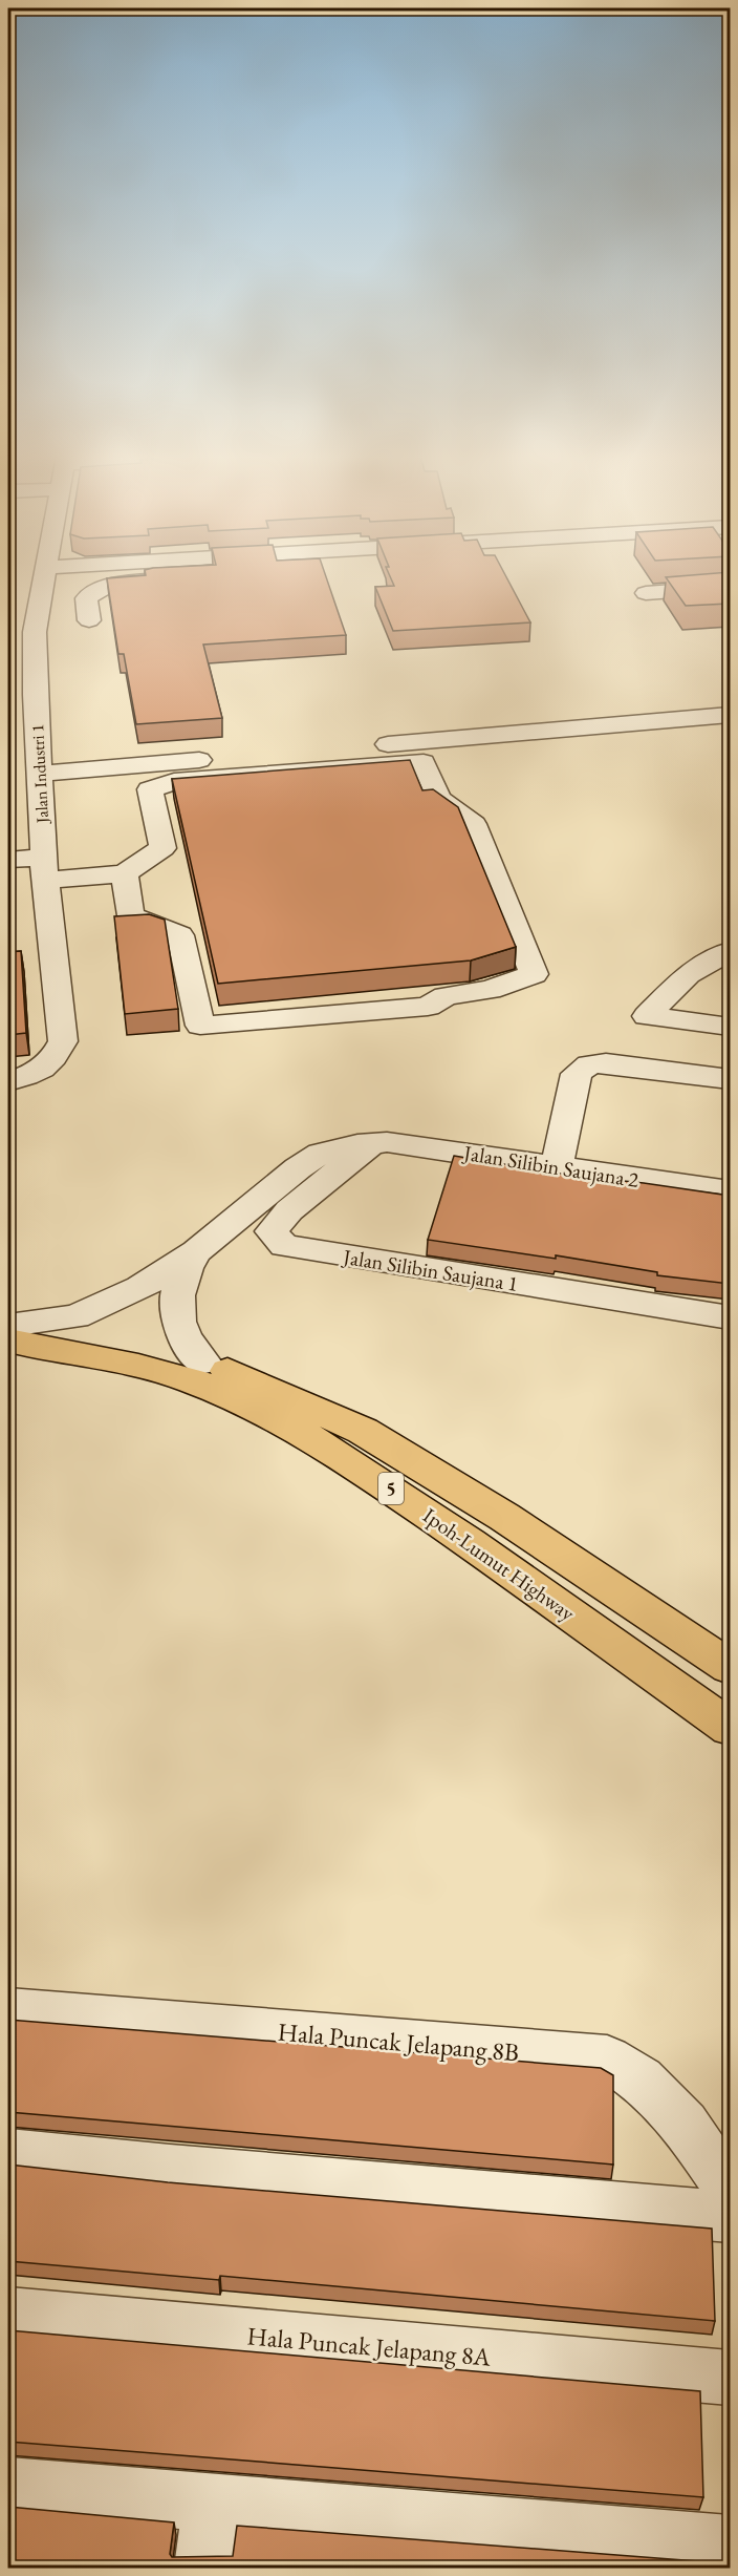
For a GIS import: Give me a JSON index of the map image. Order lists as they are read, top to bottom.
{
  "streets": {
    "highway": ["5", "Ipoh-Lumut Highway"],
    "street": [
      "Jalan Industri 1",
      "Jalan Silibin Saujana 2",
      "Jalan Silibin Saujana 1",
      "Hala Puncak Jelapang 8B",
      "Hala Puncak Jelapang 8A"
    ]
  },
  "crossings": [
    ["Jalan Silibin Saujana 2", "Jalan Silibin Saujana 1"],
    ["Jalan Silibin Saujana 2", "Ipoh-Lumut Highway"]
  ]
}
